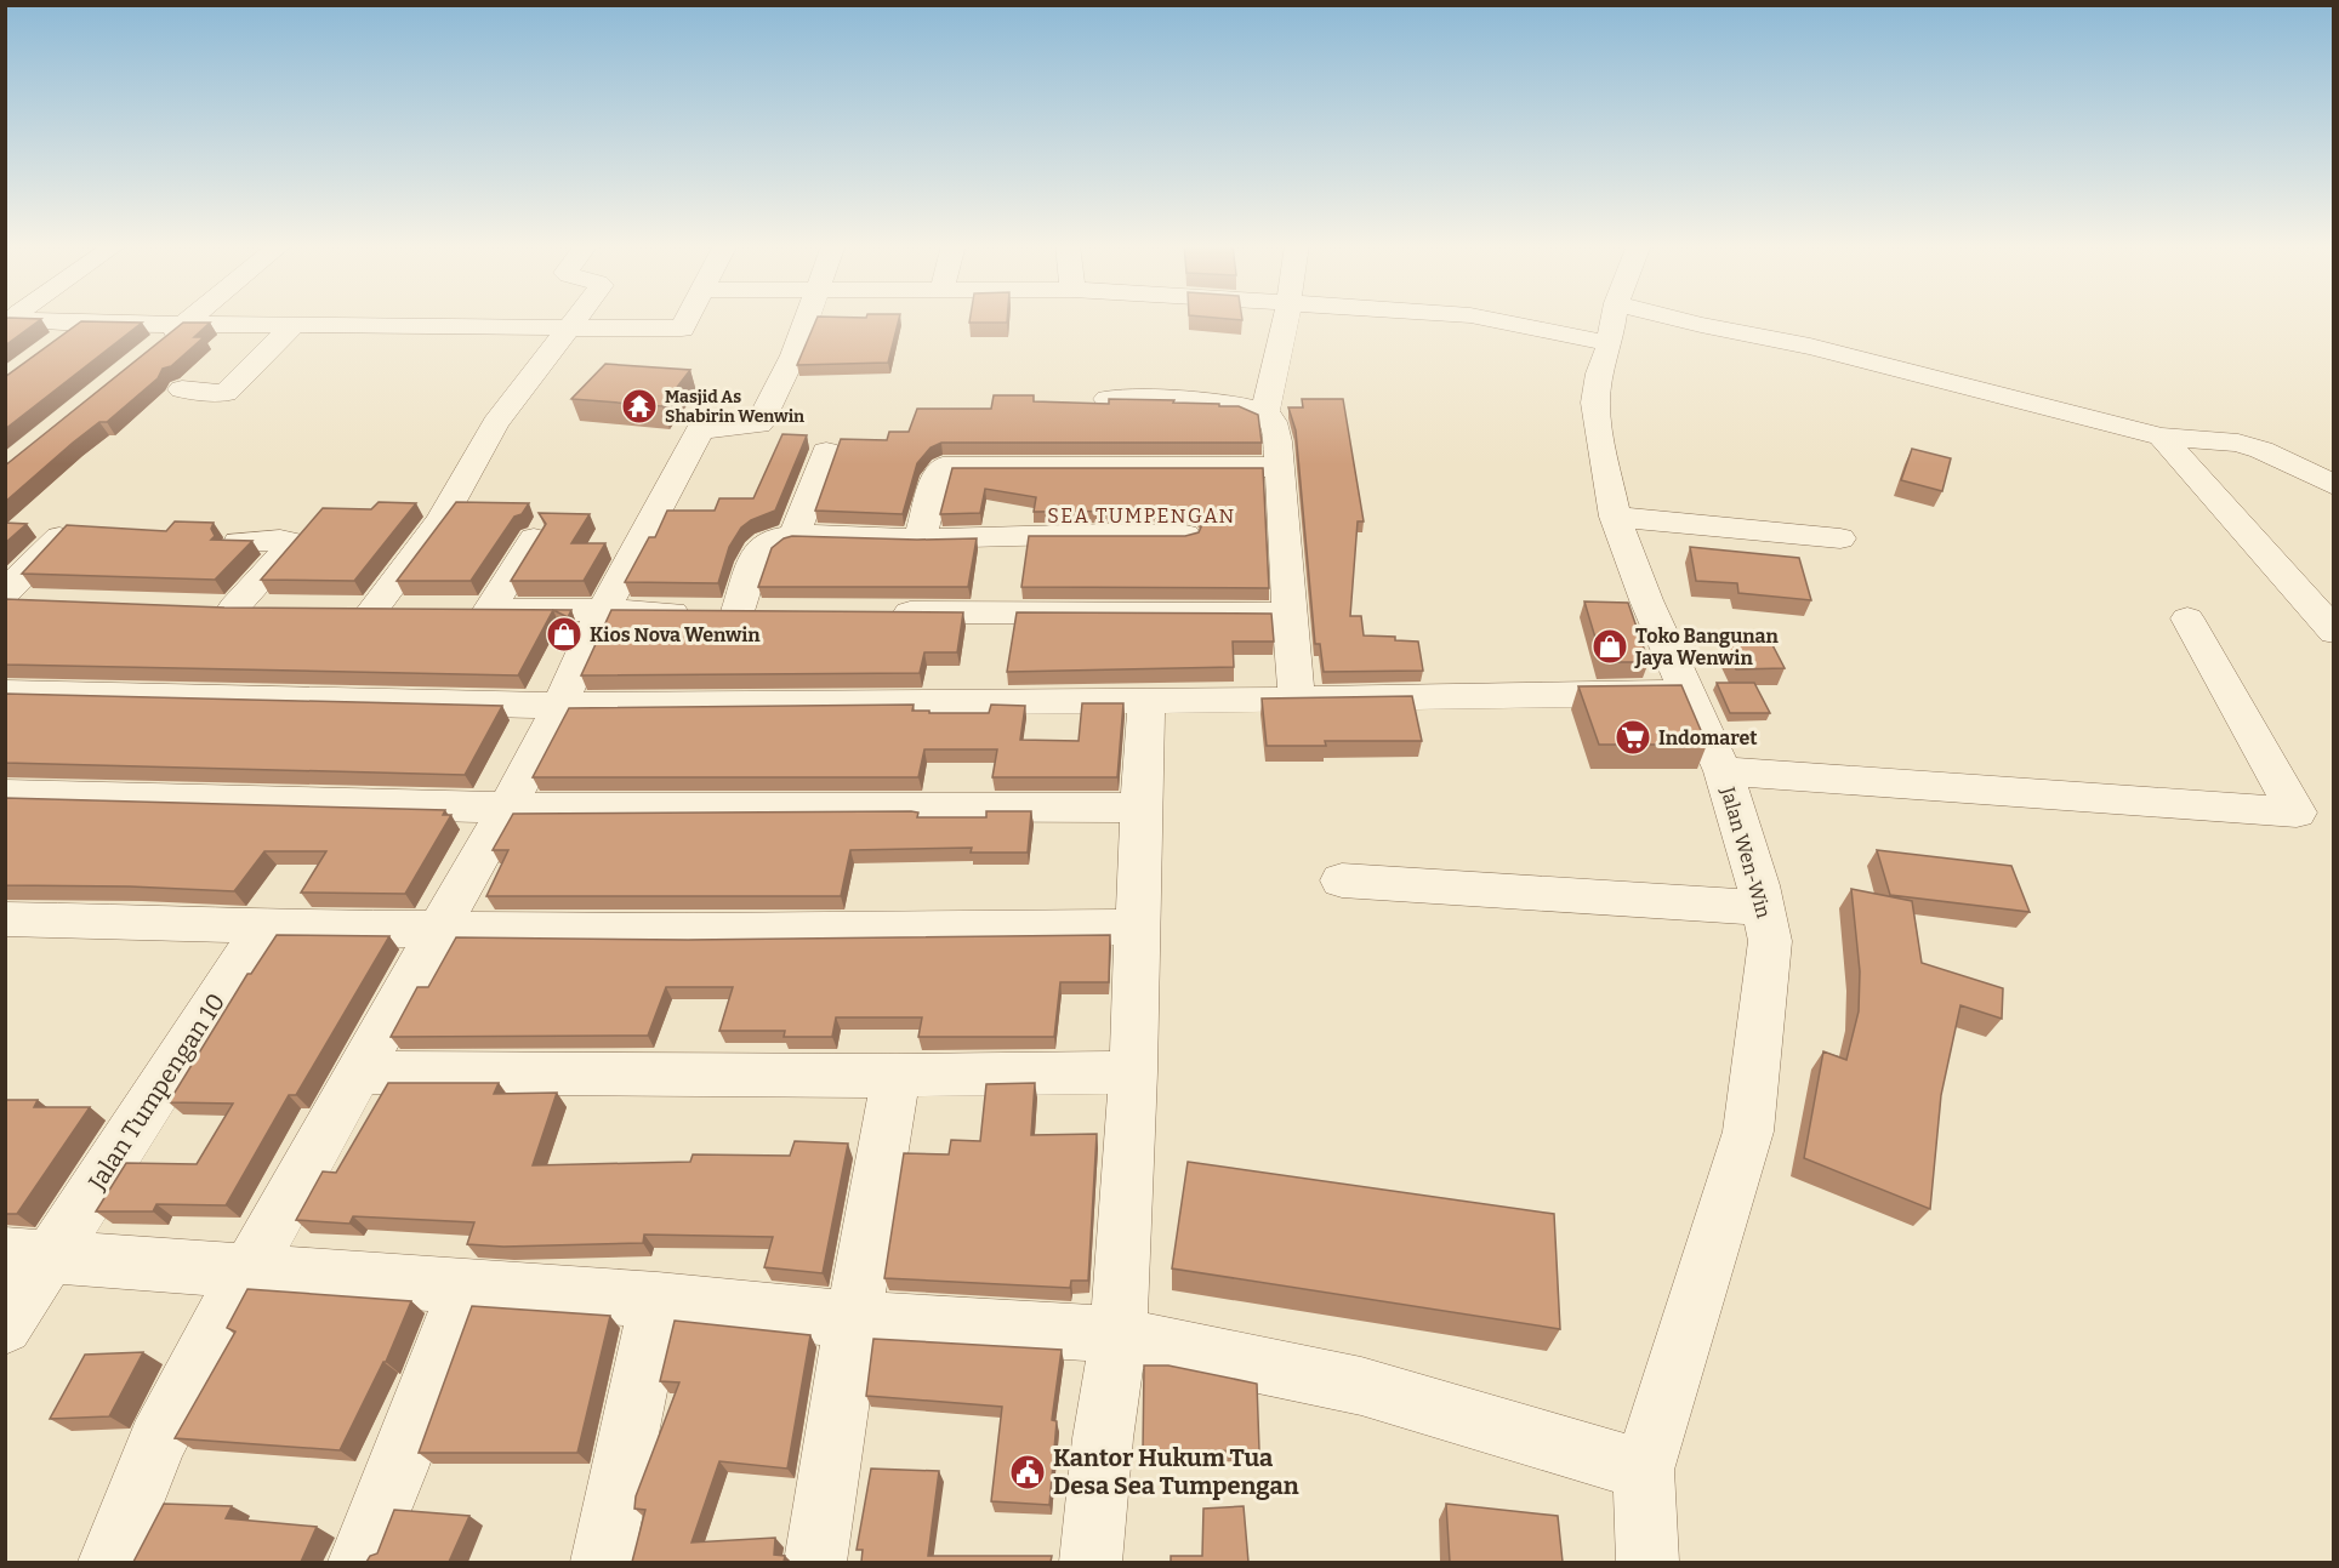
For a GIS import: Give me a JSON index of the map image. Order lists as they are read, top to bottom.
{
  "streets": {
    "street": ["Jalan Wen-Win", "Jalan Tumpengan 10"]
  },
  "districts": ["SEA TUMPENGAN"],
  "places": {
    "temple": ["Masjid As Shabirin Wenwin"],
    "shop": ["Kios Nova Wenwin", "Toko Bangunan Jaya Wenwin"],
    "supermarket": ["Indomaret"],
    "public building": ["Kantor Hukum Tua Desa Sea Tumpengan"]
  }
}
